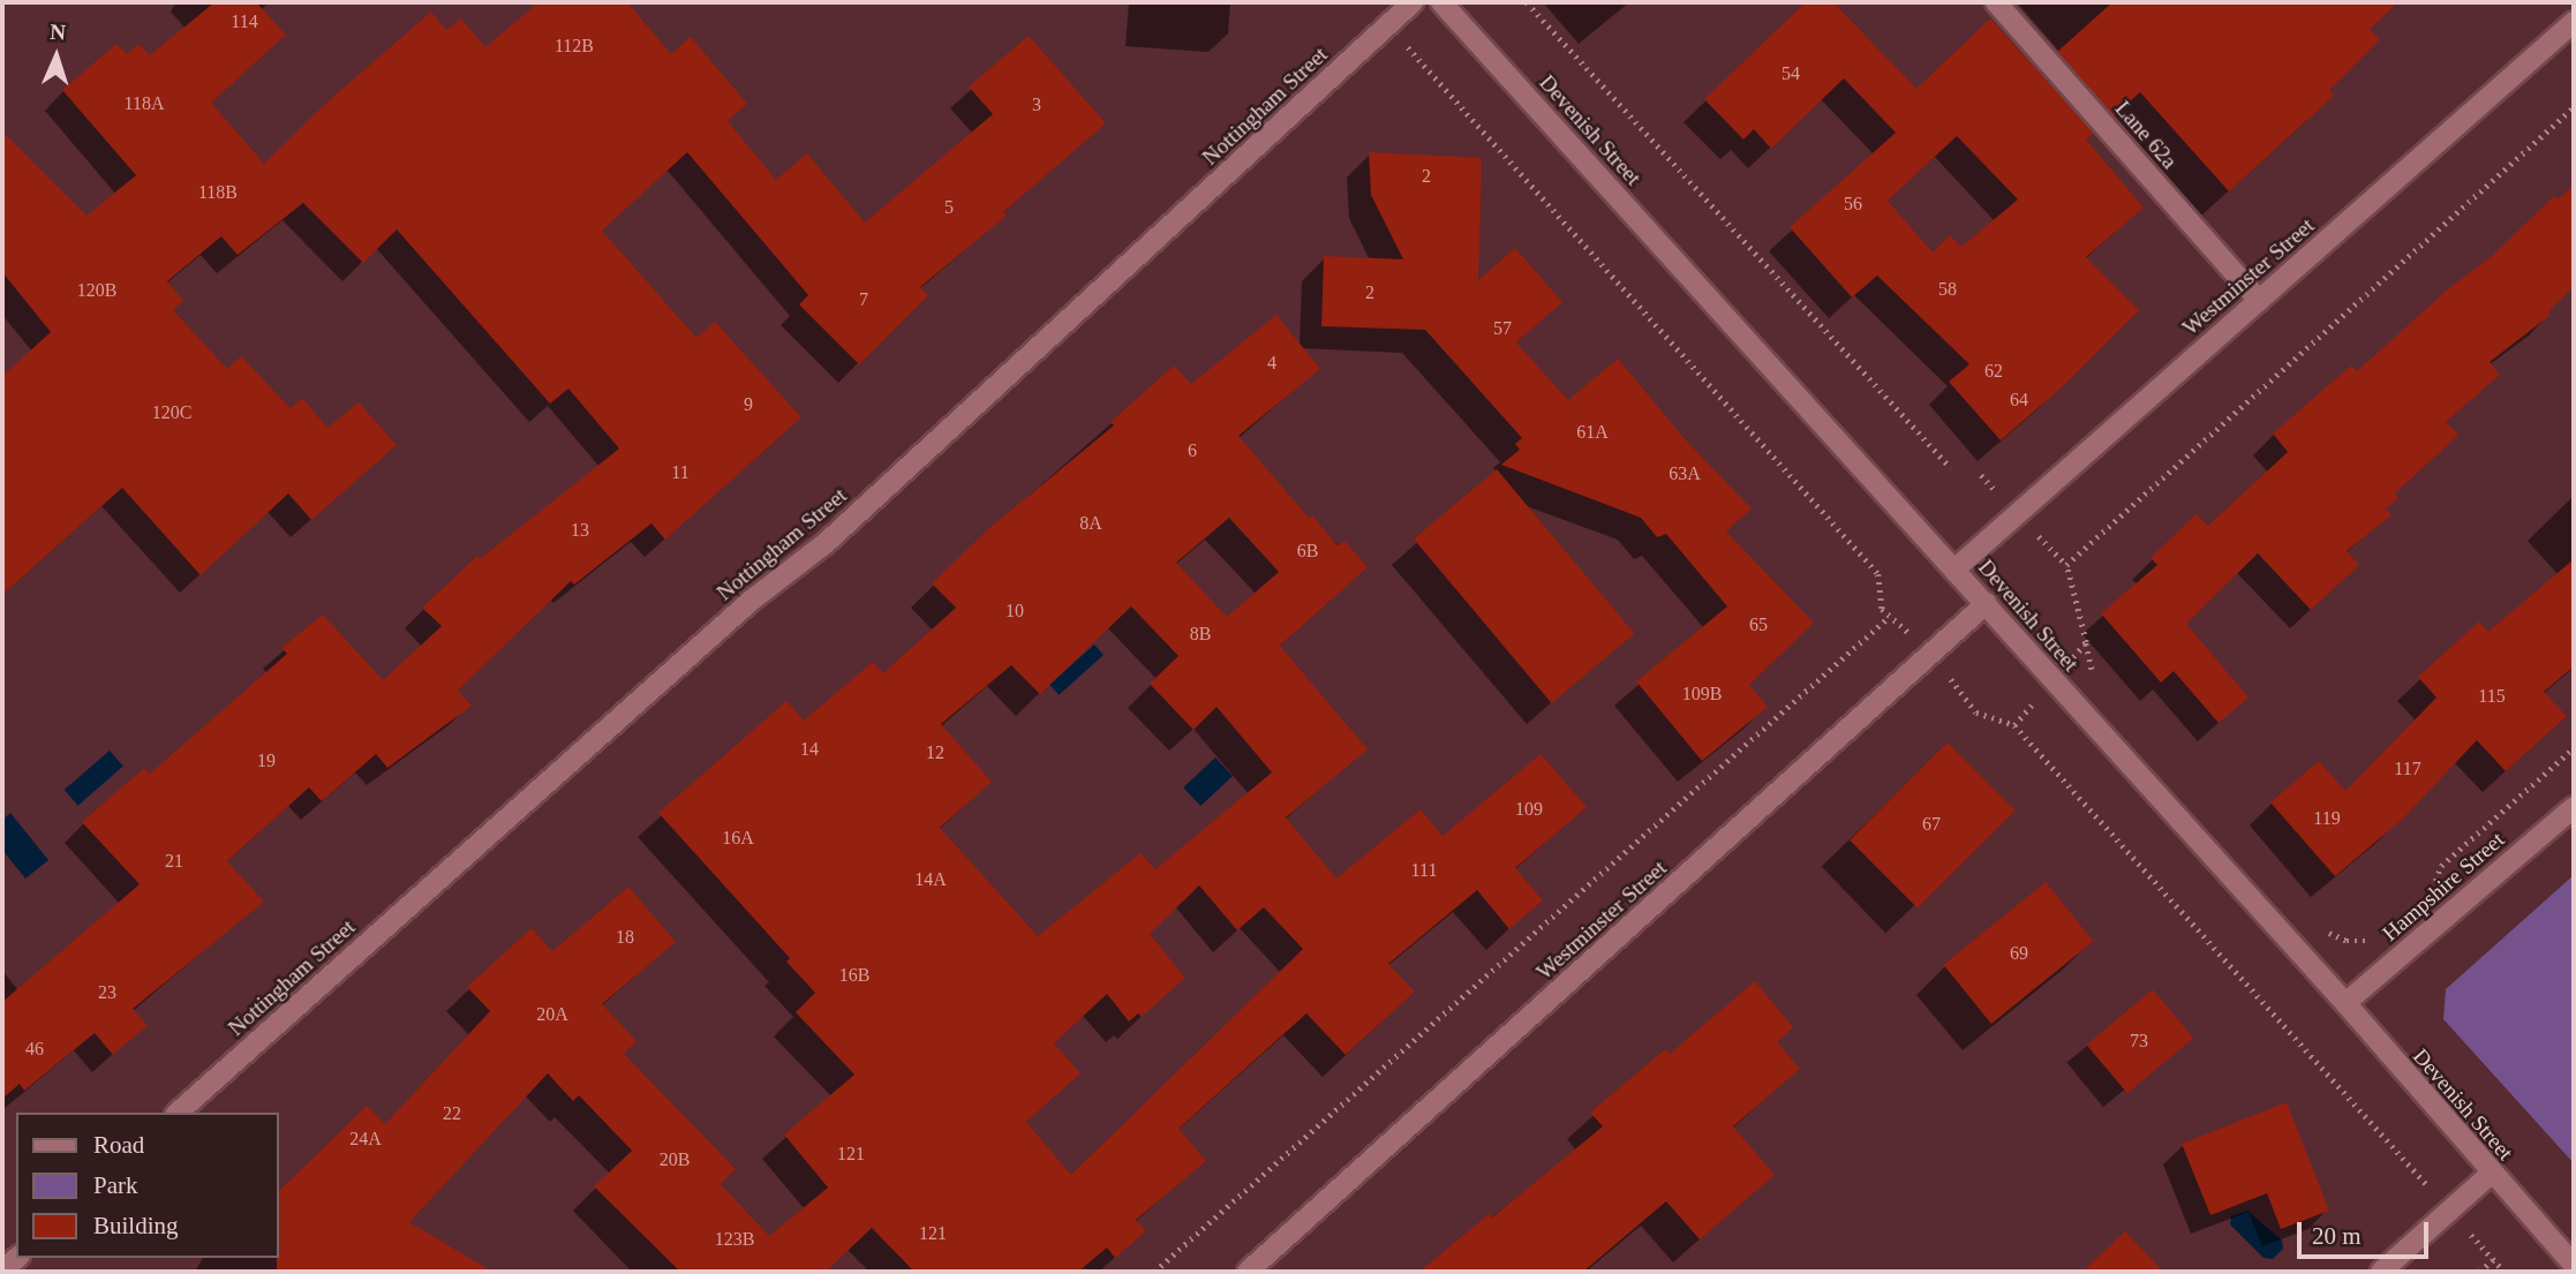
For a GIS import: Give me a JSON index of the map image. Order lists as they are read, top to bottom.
{
  "streets": {
    "street": [
      "Nottingham Street",
      "Devenish Street",
      "Lane 62a",
      "Westminster Street",
      "Hampshire Street"
    ]
  },
  "crossings": [
    ["Devenish Street", "Westminster Street"],
    ["Devenish Street", "Hampshire Street"],
    ["Lane 62a", "Westminster Street"]
  ],
  "house_numbers": [
    "114",
    "112B",
    "54",
    "118A",
    "3",
    "2",
    "118B",
    "56",
    "5",
    "58",
    "120B",
    "2",
    "7",
    "57",
    "4",
    "62",
    "64",
    "9",
    "120C",
    "61A",
    "6",
    "11",
    "63A",
    "8A",
    "13",
    "6B",
    "10",
    "65",
    "8B",
    "109B",
    "115",
    "14",
    "12",
    "19",
    "117",
    "109",
    "119",
    "67",
    "16A",
    "21",
    "111",
    "14A",
    "18",
    "69",
    "16B",
    "23",
    "20A",
    "73",
    "46",
    "22",
    "24A",
    "121",
    "20B",
    "121",
    "123B"
  ],
  "legend": ["Road", "Park", "Building"],
  "scale_bar": "20 m",
  "north": "top"
}
